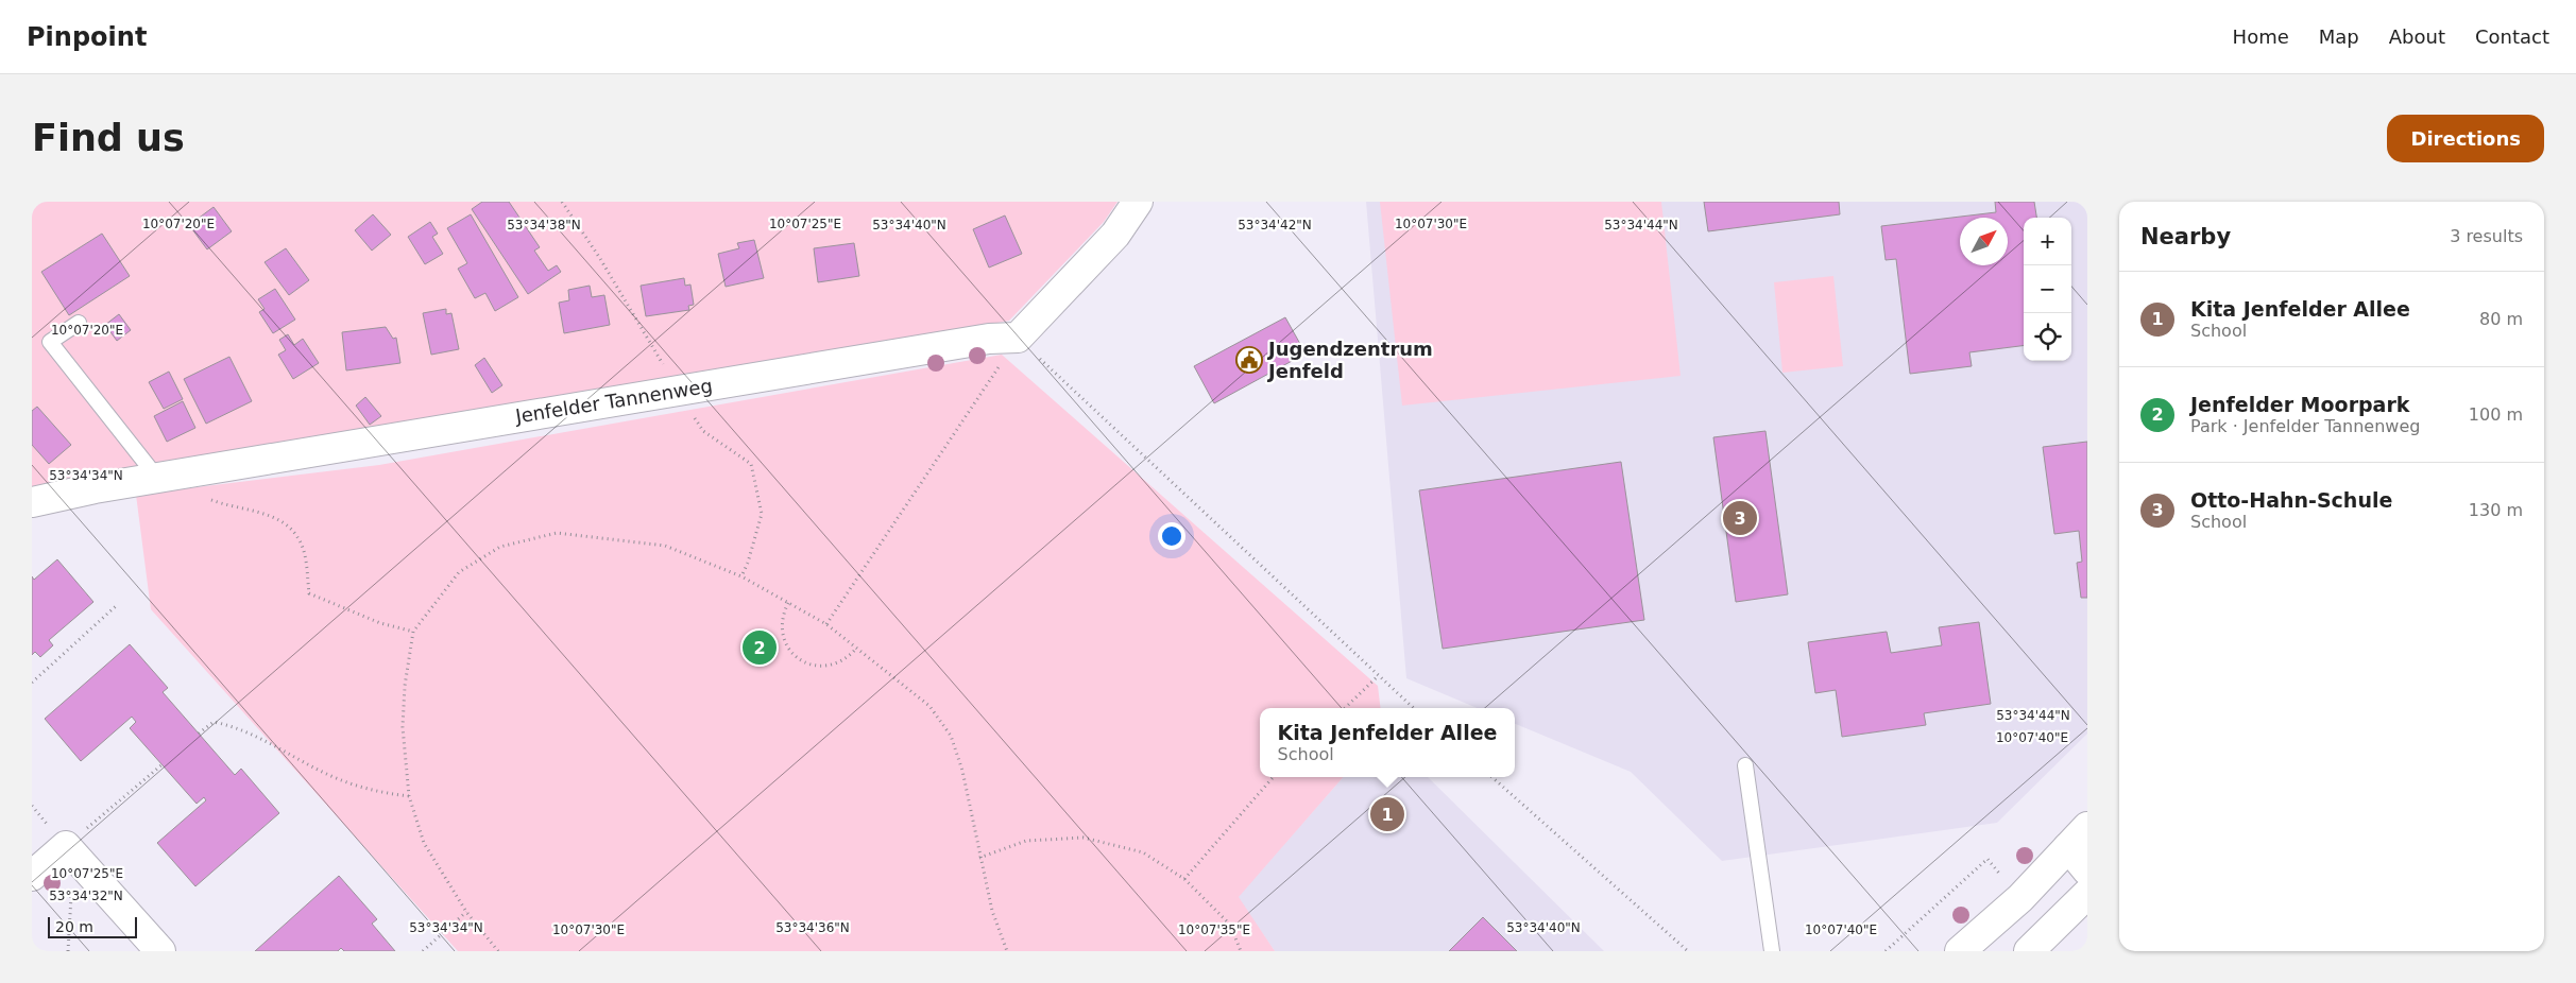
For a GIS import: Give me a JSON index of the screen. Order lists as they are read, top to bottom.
{
  "streets": {
    "street": ["Jenfelder Tannenweg"]
  },
  "places": {
    "public building": ["Jugendzentrum Jenfeld"]
  },
  "scale_bar": "20 m",
  "north": "top right",
  "page": {
    "header": "Pinpoint",
    "nav": [
      "Home",
      "Map",
      "About",
      "Contact"
    ],
    "buttons": "Directions",
    "title": "Find us",
    "heading": ["Nearby", "3 results"],
    "map_buttons": ["+", "−"],
    "list": [
      {
        "mark": "1",
        "name": "Kita Jenfelder Allee",
        "note": "School",
        "value": "80 m"
      },
      {
        "mark": "2",
        "name": "Jenfelder Moorpark",
        "note": "Park · Jenfelder Tannenweg",
        "value": "100 m"
      },
      {
        "mark": "3",
        "name": "Otto-Hahn-Schule",
        "note": "School",
        "value": "130 m"
      }
    ],
    "pins": ["3", "2", "1"],
    "popup": ["Kita Jenfelder Allee", "School"],
    "scale": "20 m"
  },
  "coordinates": [
    "10°07'20\"E",
    "10°07'25\"E",
    "10°07'30\"E",
    "53°34'40\"N",
    "53°34'38\"N",
    "53°34'42\"N",
    "53°34'44\"N",
    "53°34'34\"N",
    "10°07'40\"E",
    "53°34'32\"N",
    "53°34'36\"N",
    "10°07'35\"E"
  ]
}
